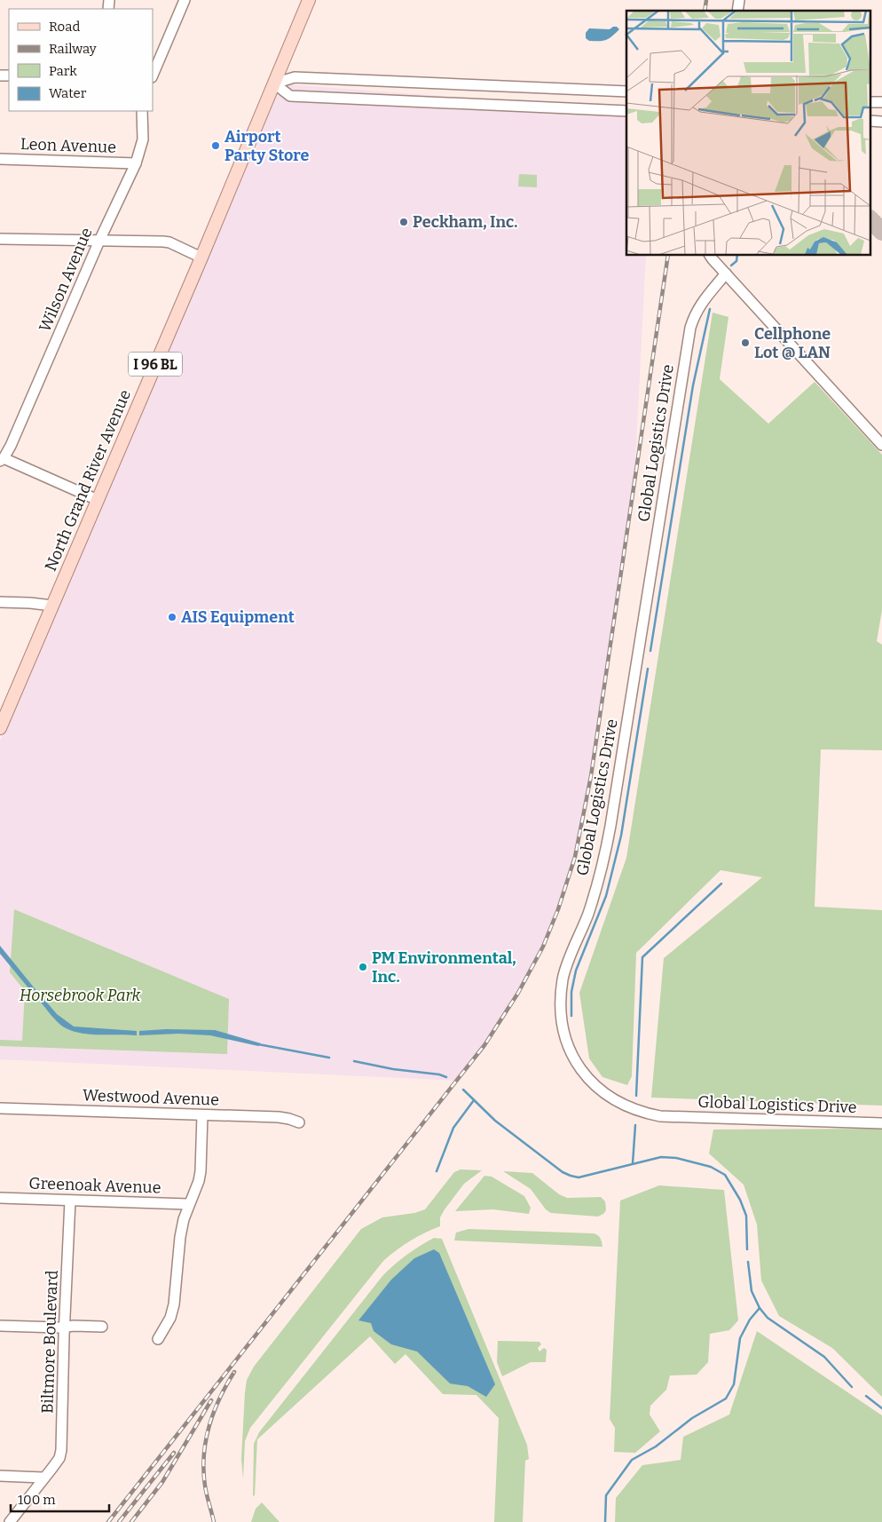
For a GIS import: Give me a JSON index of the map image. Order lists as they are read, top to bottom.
{
  "streets": {
    "main road": ["I 96 BL", "North Grand River Avenue"],
    "street": [
      "Leon Avenue",
      "Wilson Avenue",
      "Global Logistics Drive",
      "Westwood Avenue",
      "Greenoak Avenue",
      "Biltmore Boulevard"
    ]
  },
  "crossings": [
    ["Leon Avenue", "Wilson Avenue"],
    ["Greenoak Avenue", "Biltmore Boulevard"]
  ],
  "parks": ["Horsebrook Park"],
  "places": [
    "Airport Party Store",
    "Peckham, Inc.",
    "Cellphone Lot @ LAN",
    "AIS Equipment",
    "PM Environmental, Inc."
  ],
  "legend": [
    "Road",
    "Railway",
    "Park",
    "Water"
  ],
  "scale_bar": "100 m"
}
